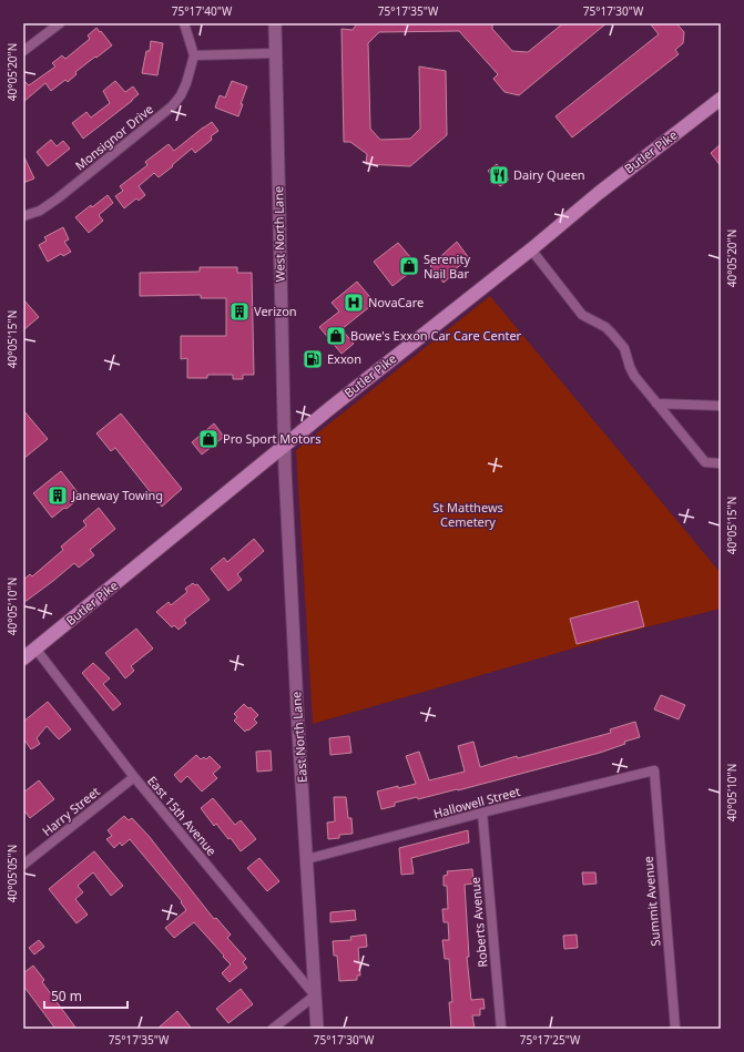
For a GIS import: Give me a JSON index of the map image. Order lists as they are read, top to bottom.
{
  "streets": {
    "main road": ["Butler Pike"],
    "street": [
      "Monsignor Drive",
      "West North Lane",
      "East North Lane",
      "Hallowell Street",
      "Harry Street",
      "East 15th Avenue",
      "Summit Avenue",
      "Roberts Avenue"
    ]
  },
  "crossings": [
    ["Butler Pike", "West North Lane"],
    ["Butler Pike", "East North Lane"],
    ["Butler Pike", "East 15th Avenue"],
    ["West North Lane", "East North Lane"],
    ["East North Lane", "Hallowell Street"],
    ["East North Lane", "East 15th Avenue"],
    ["Hallowell Street", "Summit Avenue"],
    ["Hallowell Street", "Roberts Avenue"],
    ["Harry Street", "East 15th Avenue"]
  ],
  "parks": ["St Matthews Cemetery"],
  "places": {
    "restaurant": ["Dairy Queen"],
    "shop": ["Serenity Nail Bar", "Bowe's Exxon Car Care Center", "Pro Sport Motors"],
    "hospital": ["NovaCare"],
    "building": ["Verizon", "Janeway Towing"],
    "fuel station": ["Exxon"]
  },
  "scale_bar": "50 m",
  "coordinates": [
    "75°17'40\"W",
    "75°17'35\"W",
    "75°17'30\"W",
    "40°05'20\"N",
    "40°05'15\"N",
    "40°05'10\"N",
    "40°05'05\"N",
    "75°17'25\"W"
  ]
}
